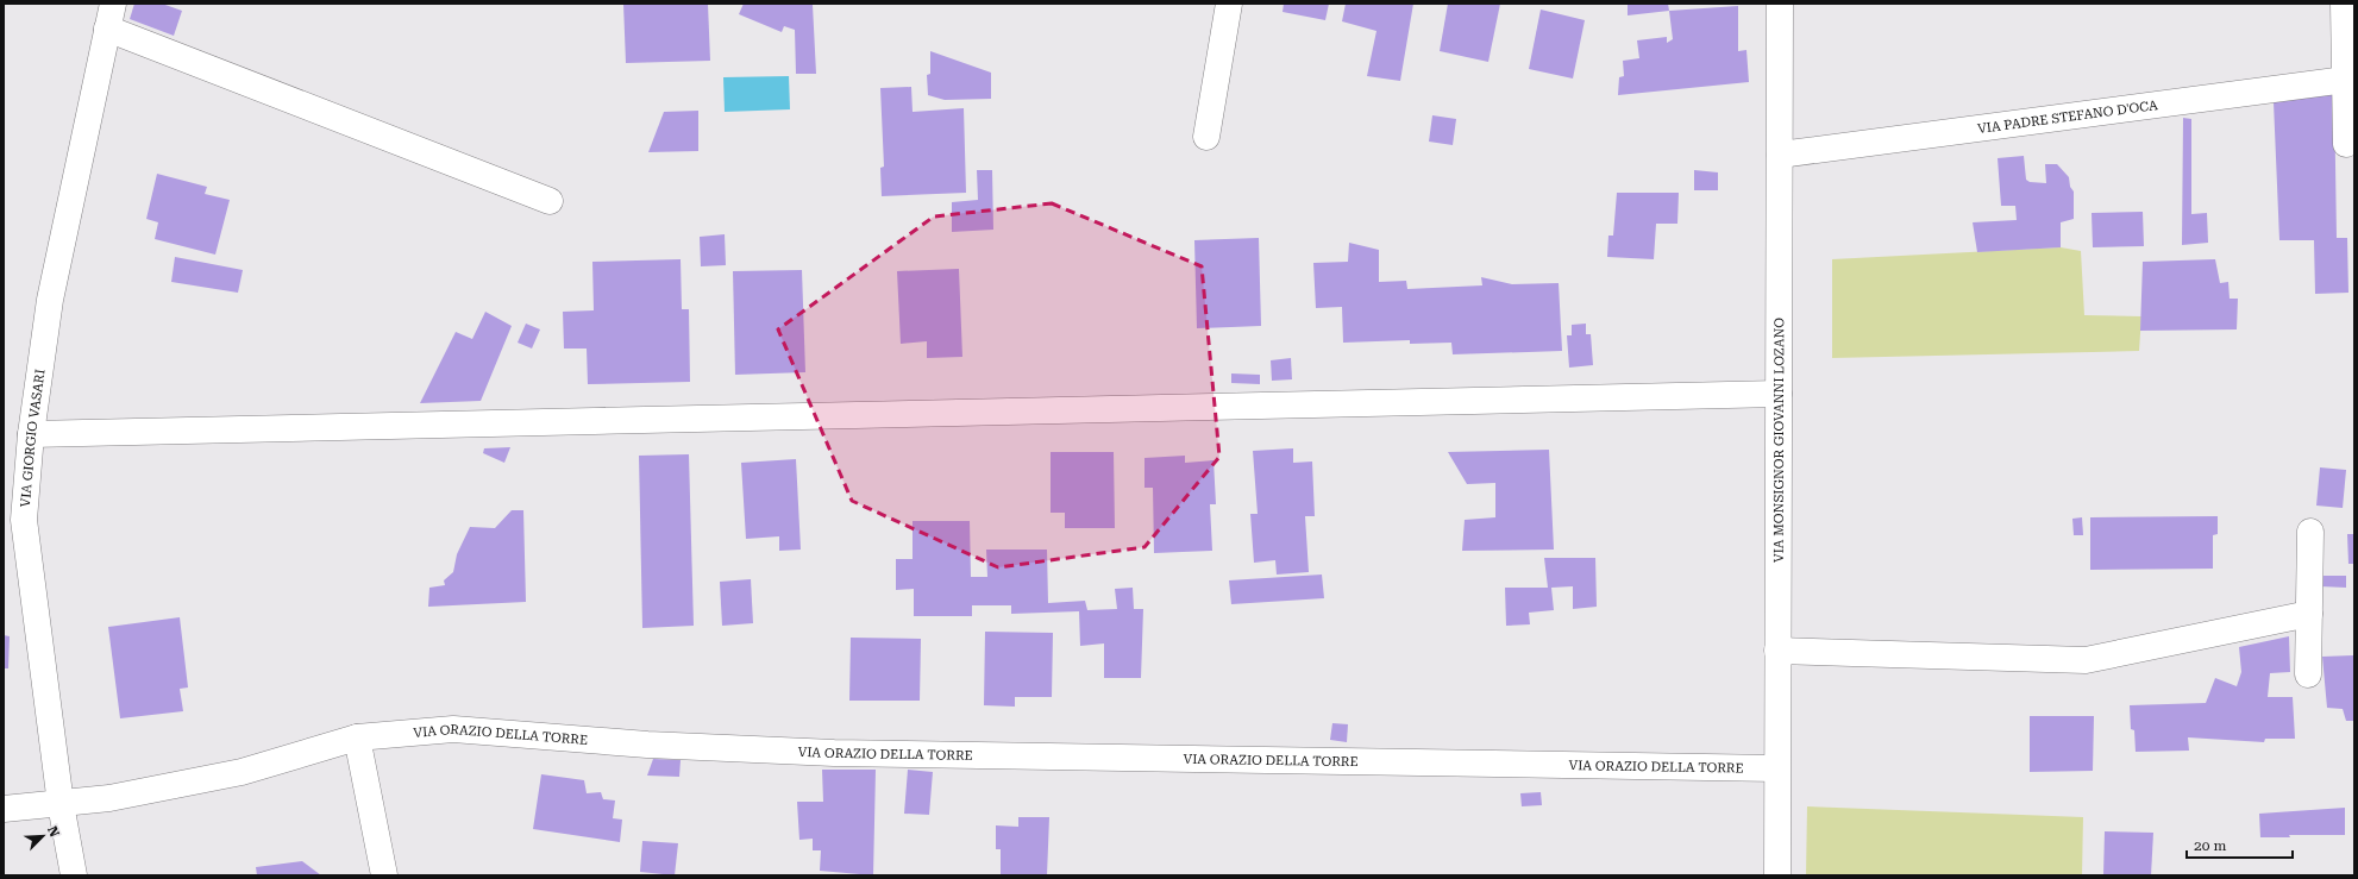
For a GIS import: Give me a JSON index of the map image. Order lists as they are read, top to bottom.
{
  "streets": {
    "street": [
      "VIA PADRE STEFANO D'OCA",
      "VIA GIORGIO VASARI",
      "VIA MONSIGNOR GIOVANNI LOZANO",
      "VIA ORAZIO DELLA TORRE"
    ]
  },
  "crossings": [
    ["VIA PADRE STEFANO D'OCA", "VIA MONSIGNOR GIOVANNI LOZANO"],
    ["VIA GIORGIO VASARI", "VIA ORAZIO DELLA TORRE"],
    ["VIA MONSIGNOR GIOVANNI LOZANO", "VIA ORAZIO DELLA TORRE"]
  ],
  "scale_bar": "20 m",
  "north": "top right"
}
